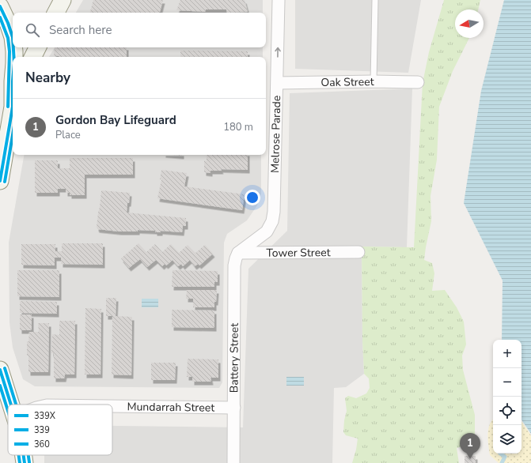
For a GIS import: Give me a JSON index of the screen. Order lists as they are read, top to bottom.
{
  "streets": {
    "street": [
      "Oak Street",
      "Melrose Parade",
      "Tower Street",
      "Battery Street",
      "Mundarrah Street"
    ]
  },
  "crossings": [
    ["Oak Street", "Melrose Parade"],
    ["Melrose Parade", "Tower Street"],
    ["Melrose Parade", "Battery Street"],
    ["Tower Street", "Battery Street"],
    ["Battery Street", "Mundarrah Street"]
  ],
  "lines": ["transit line 339X", "transit line 339", "transit line 360"],
  "legend": ["339X", "339", "360"],
  "north": "left",
  "page": {
    "search": "Search here",
    "heading": "Nearby",
    "list": [
      {
        "mark": "1",
        "name": "Gordon Bay Lifeguard",
        "note": "Place",
        "value": "180 m"
      }
    ],
    "map_buttons": ["+", "−"],
    "pins": "1"
  }
}
